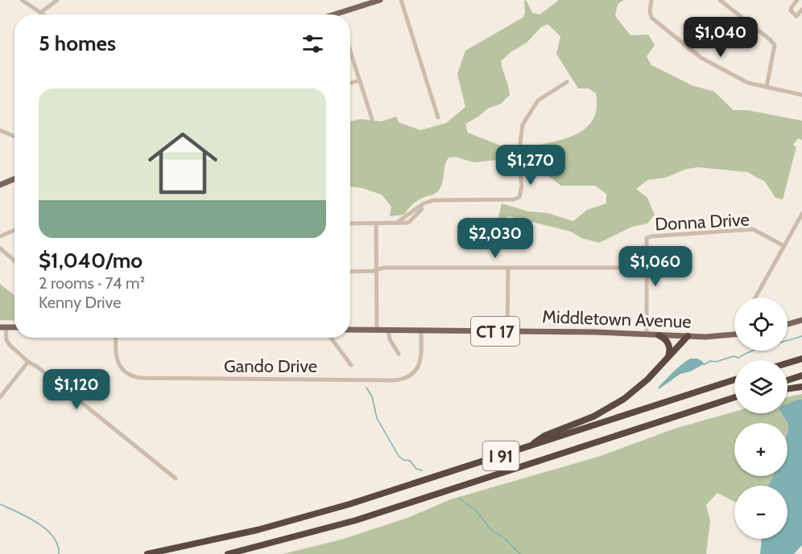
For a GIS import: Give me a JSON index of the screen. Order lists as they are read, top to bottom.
{
  "streets": {
    "highway": ["I 91"],
    "main road": ["Middletown Avenue", "CT 17"],
    "street": ["Donna Drive", "Gando Drive"]
  },
  "crossings": [
    ["Middletown Avenue", "Gando Drive"]
  ],
  "page": {
    "heading": "5 homes",
    "price": [
      "$1,040",
      "$1,270",
      "$2,030",
      "$1,060",
      "$1,120"
    ],
    "list": [
      {
        "name": "$1,040/mo",
        "note": "2 rooms · 74 m² · Kenny Drive"
      }
    ],
    "map_buttons": ["+", "−"]
  }
}
